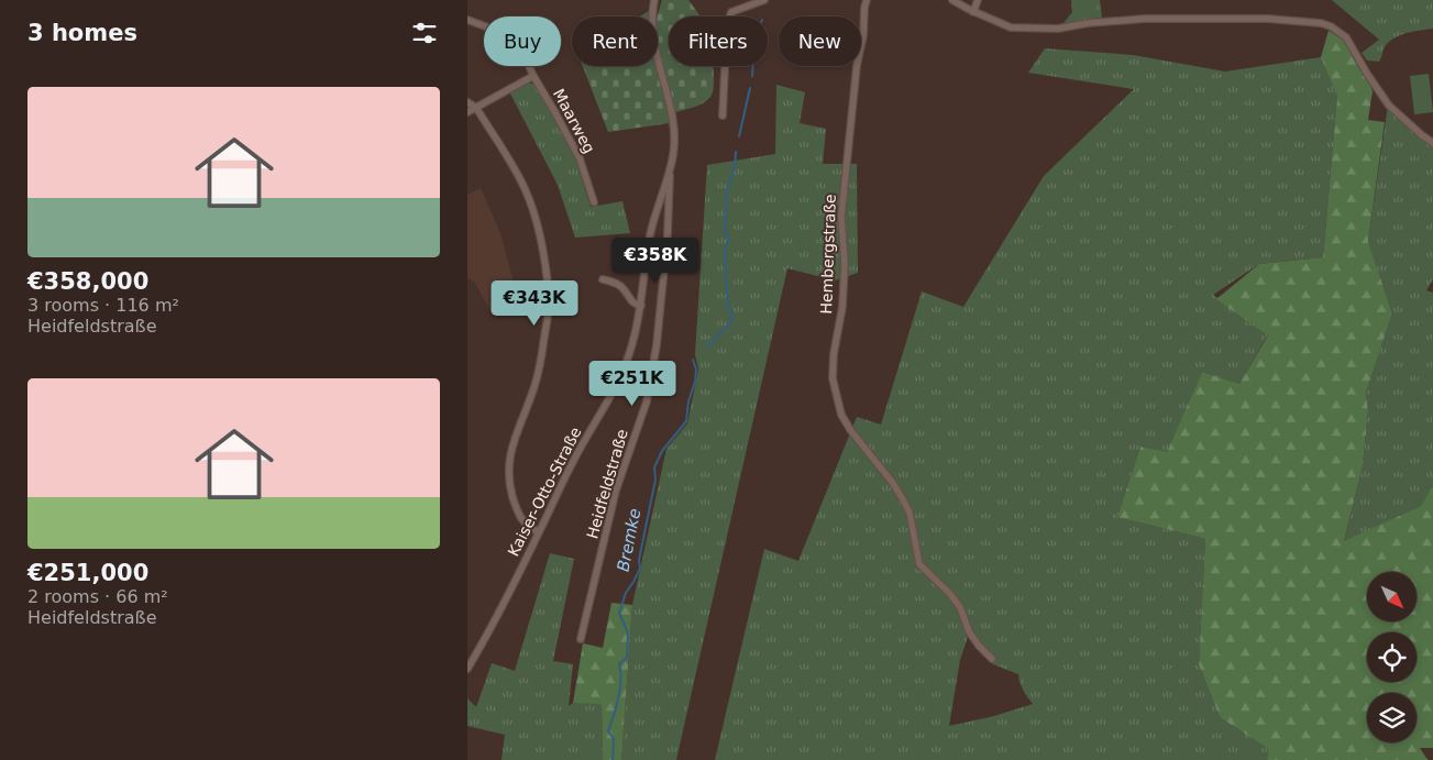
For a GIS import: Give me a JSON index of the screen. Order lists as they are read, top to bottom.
{
  "streets": {
    "street": [
      "Maarweg",
      "Hembergstraße",
      "Heidfeldstraße",
      "Kaiser-Otto-Straße"
    ]
  },
  "crossings": [
    ["Heidfeldstraße", "Kaiser-Otto-Straße"]
  ],
  "water": ["Bremke"],
  "north": "bottom right",
  "page": {
    "heading": "3 homes",
    "chip": [
      "Buy",
      "Rent",
      "Filters",
      "New"
    ],
    "list": [
      {
        "name": "€358,000",
        "note": "3 rooms · 116 m² · Heidfeldstraße"
      },
      {
        "name": "€251,000",
        "note": "2 rooms · 66 m² · Heidfeldstraße"
      }
    ],
    "price": ["€358K", "€343K", "€251K"]
  }
}
